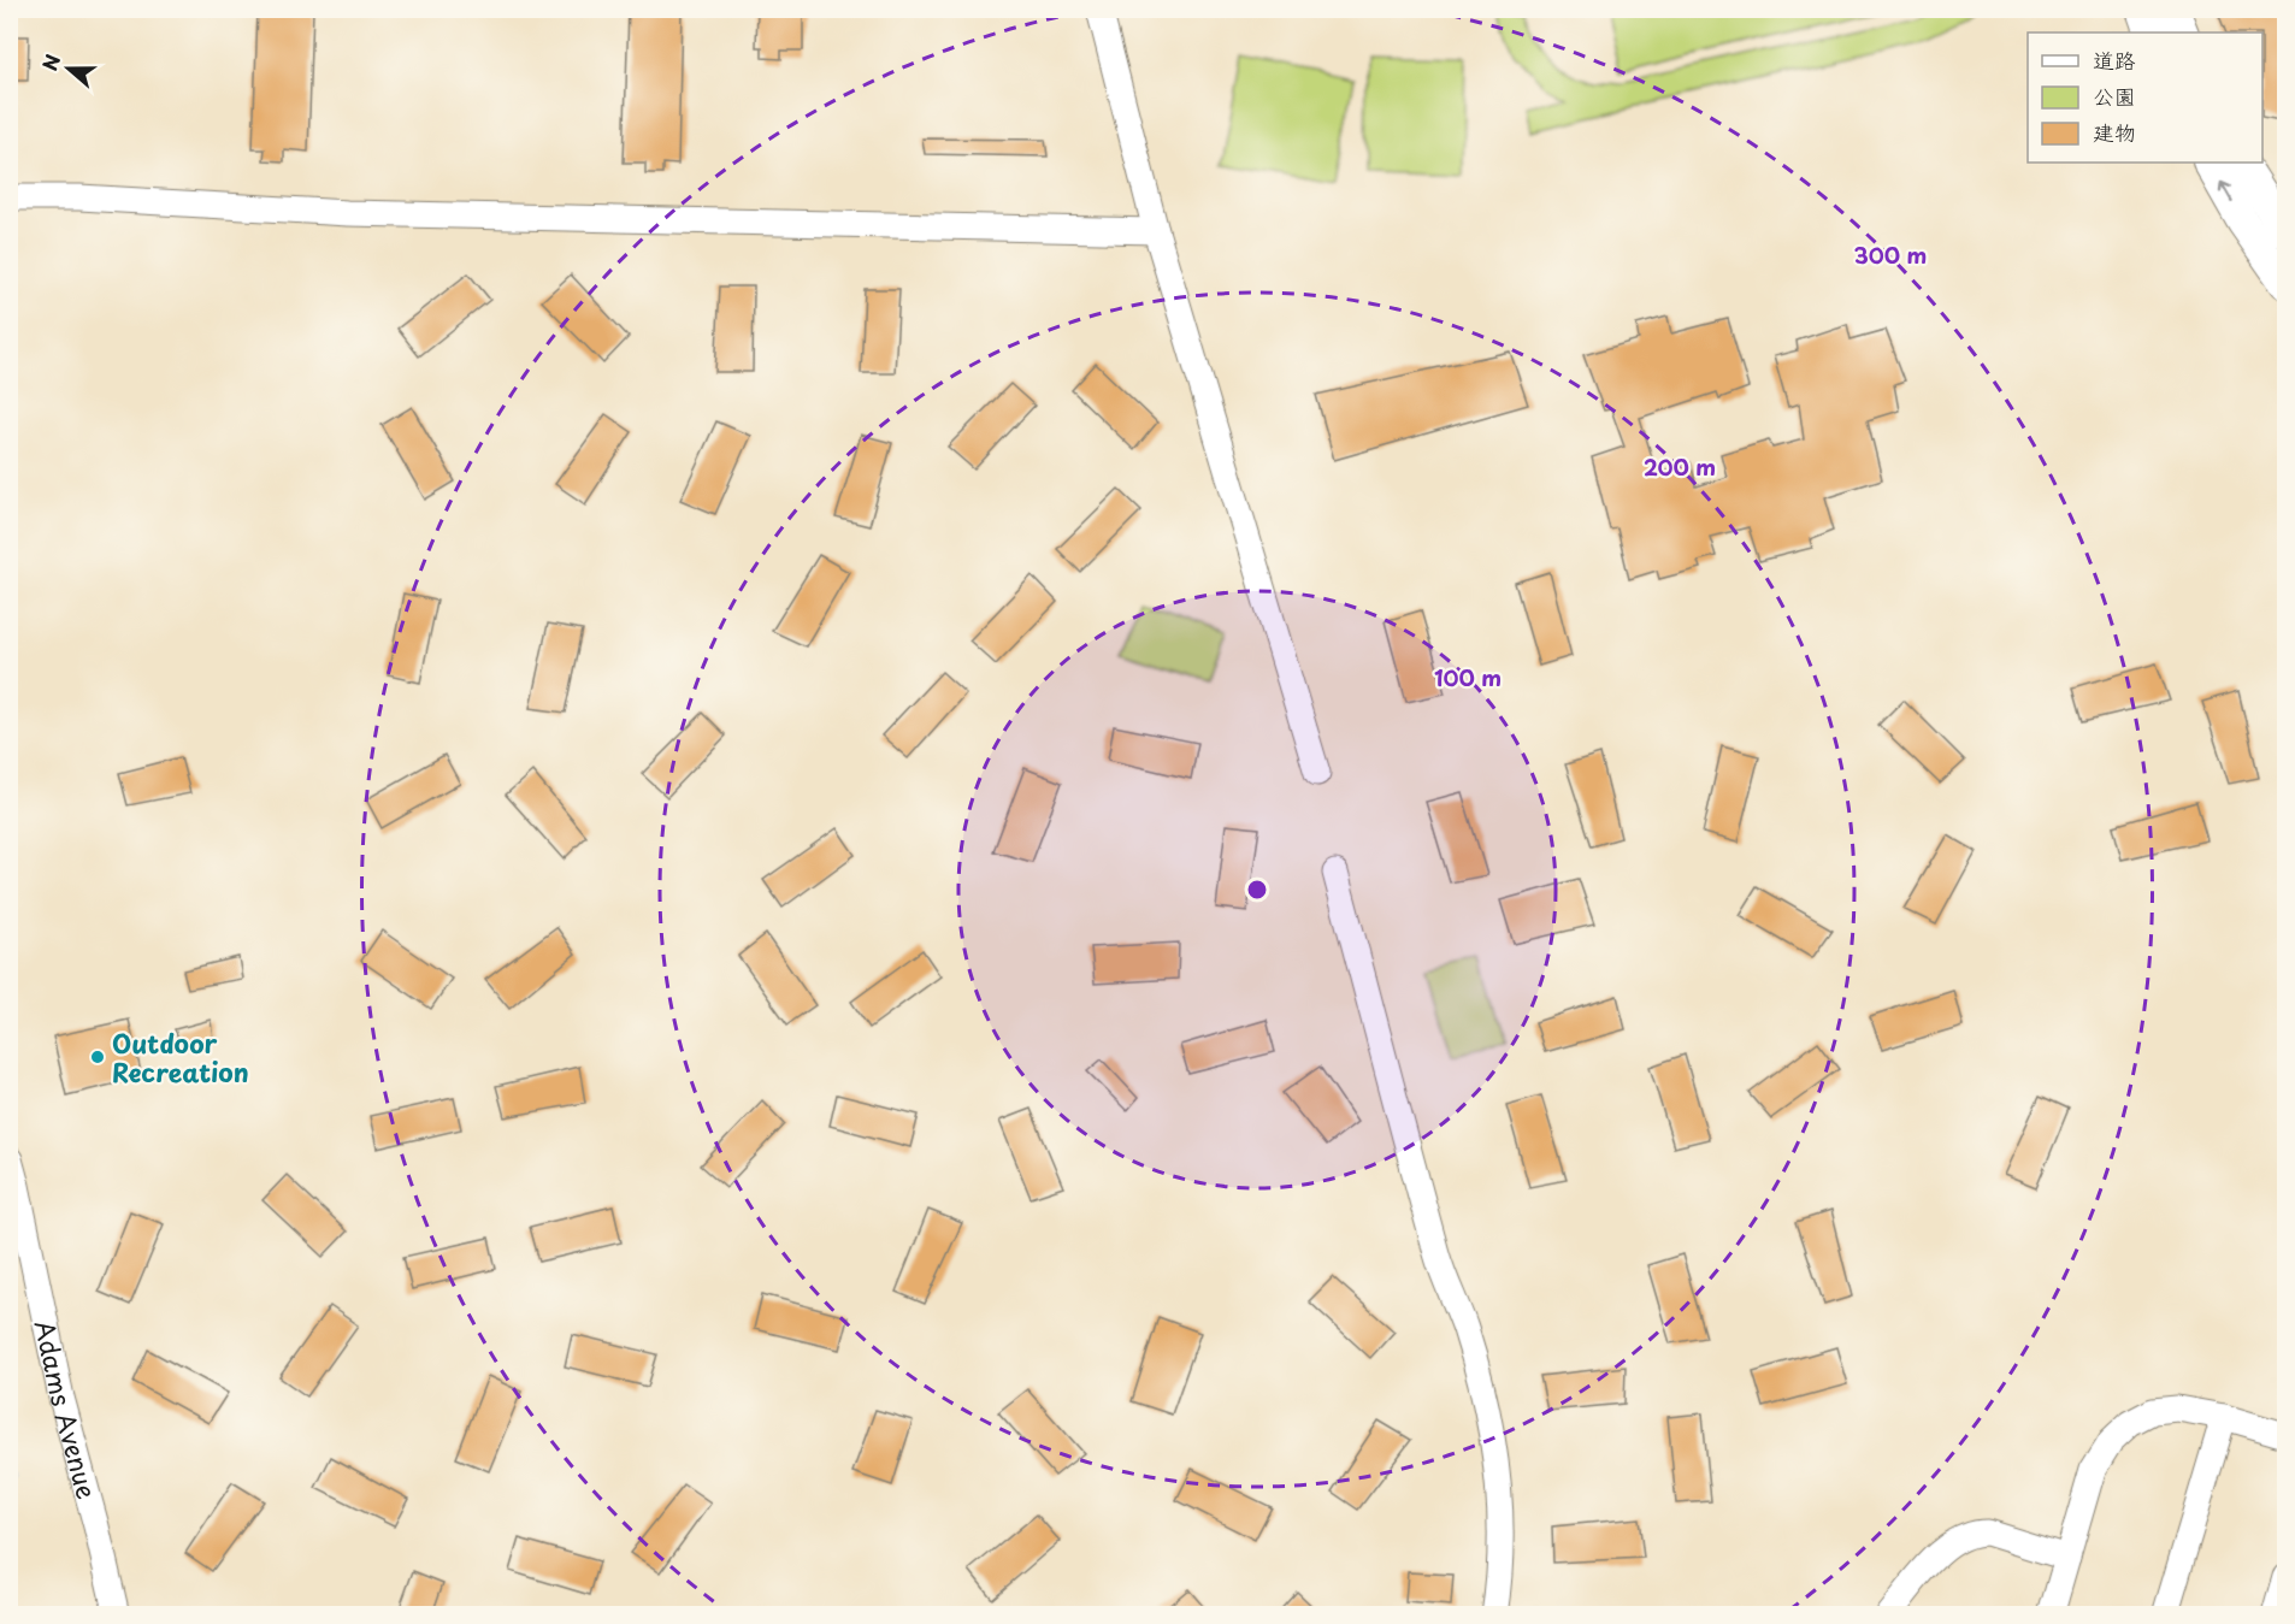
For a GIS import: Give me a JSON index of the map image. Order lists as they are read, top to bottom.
{
  "streets": {
    "street": ["Adams Avenue"]
  },
  "places": ["Outdoor Recreation"],
  "legend": ["道路", "公園", "建物"],
  "north": "left",
  "rings": ["300 m", "200 m", "100 m"]
}
